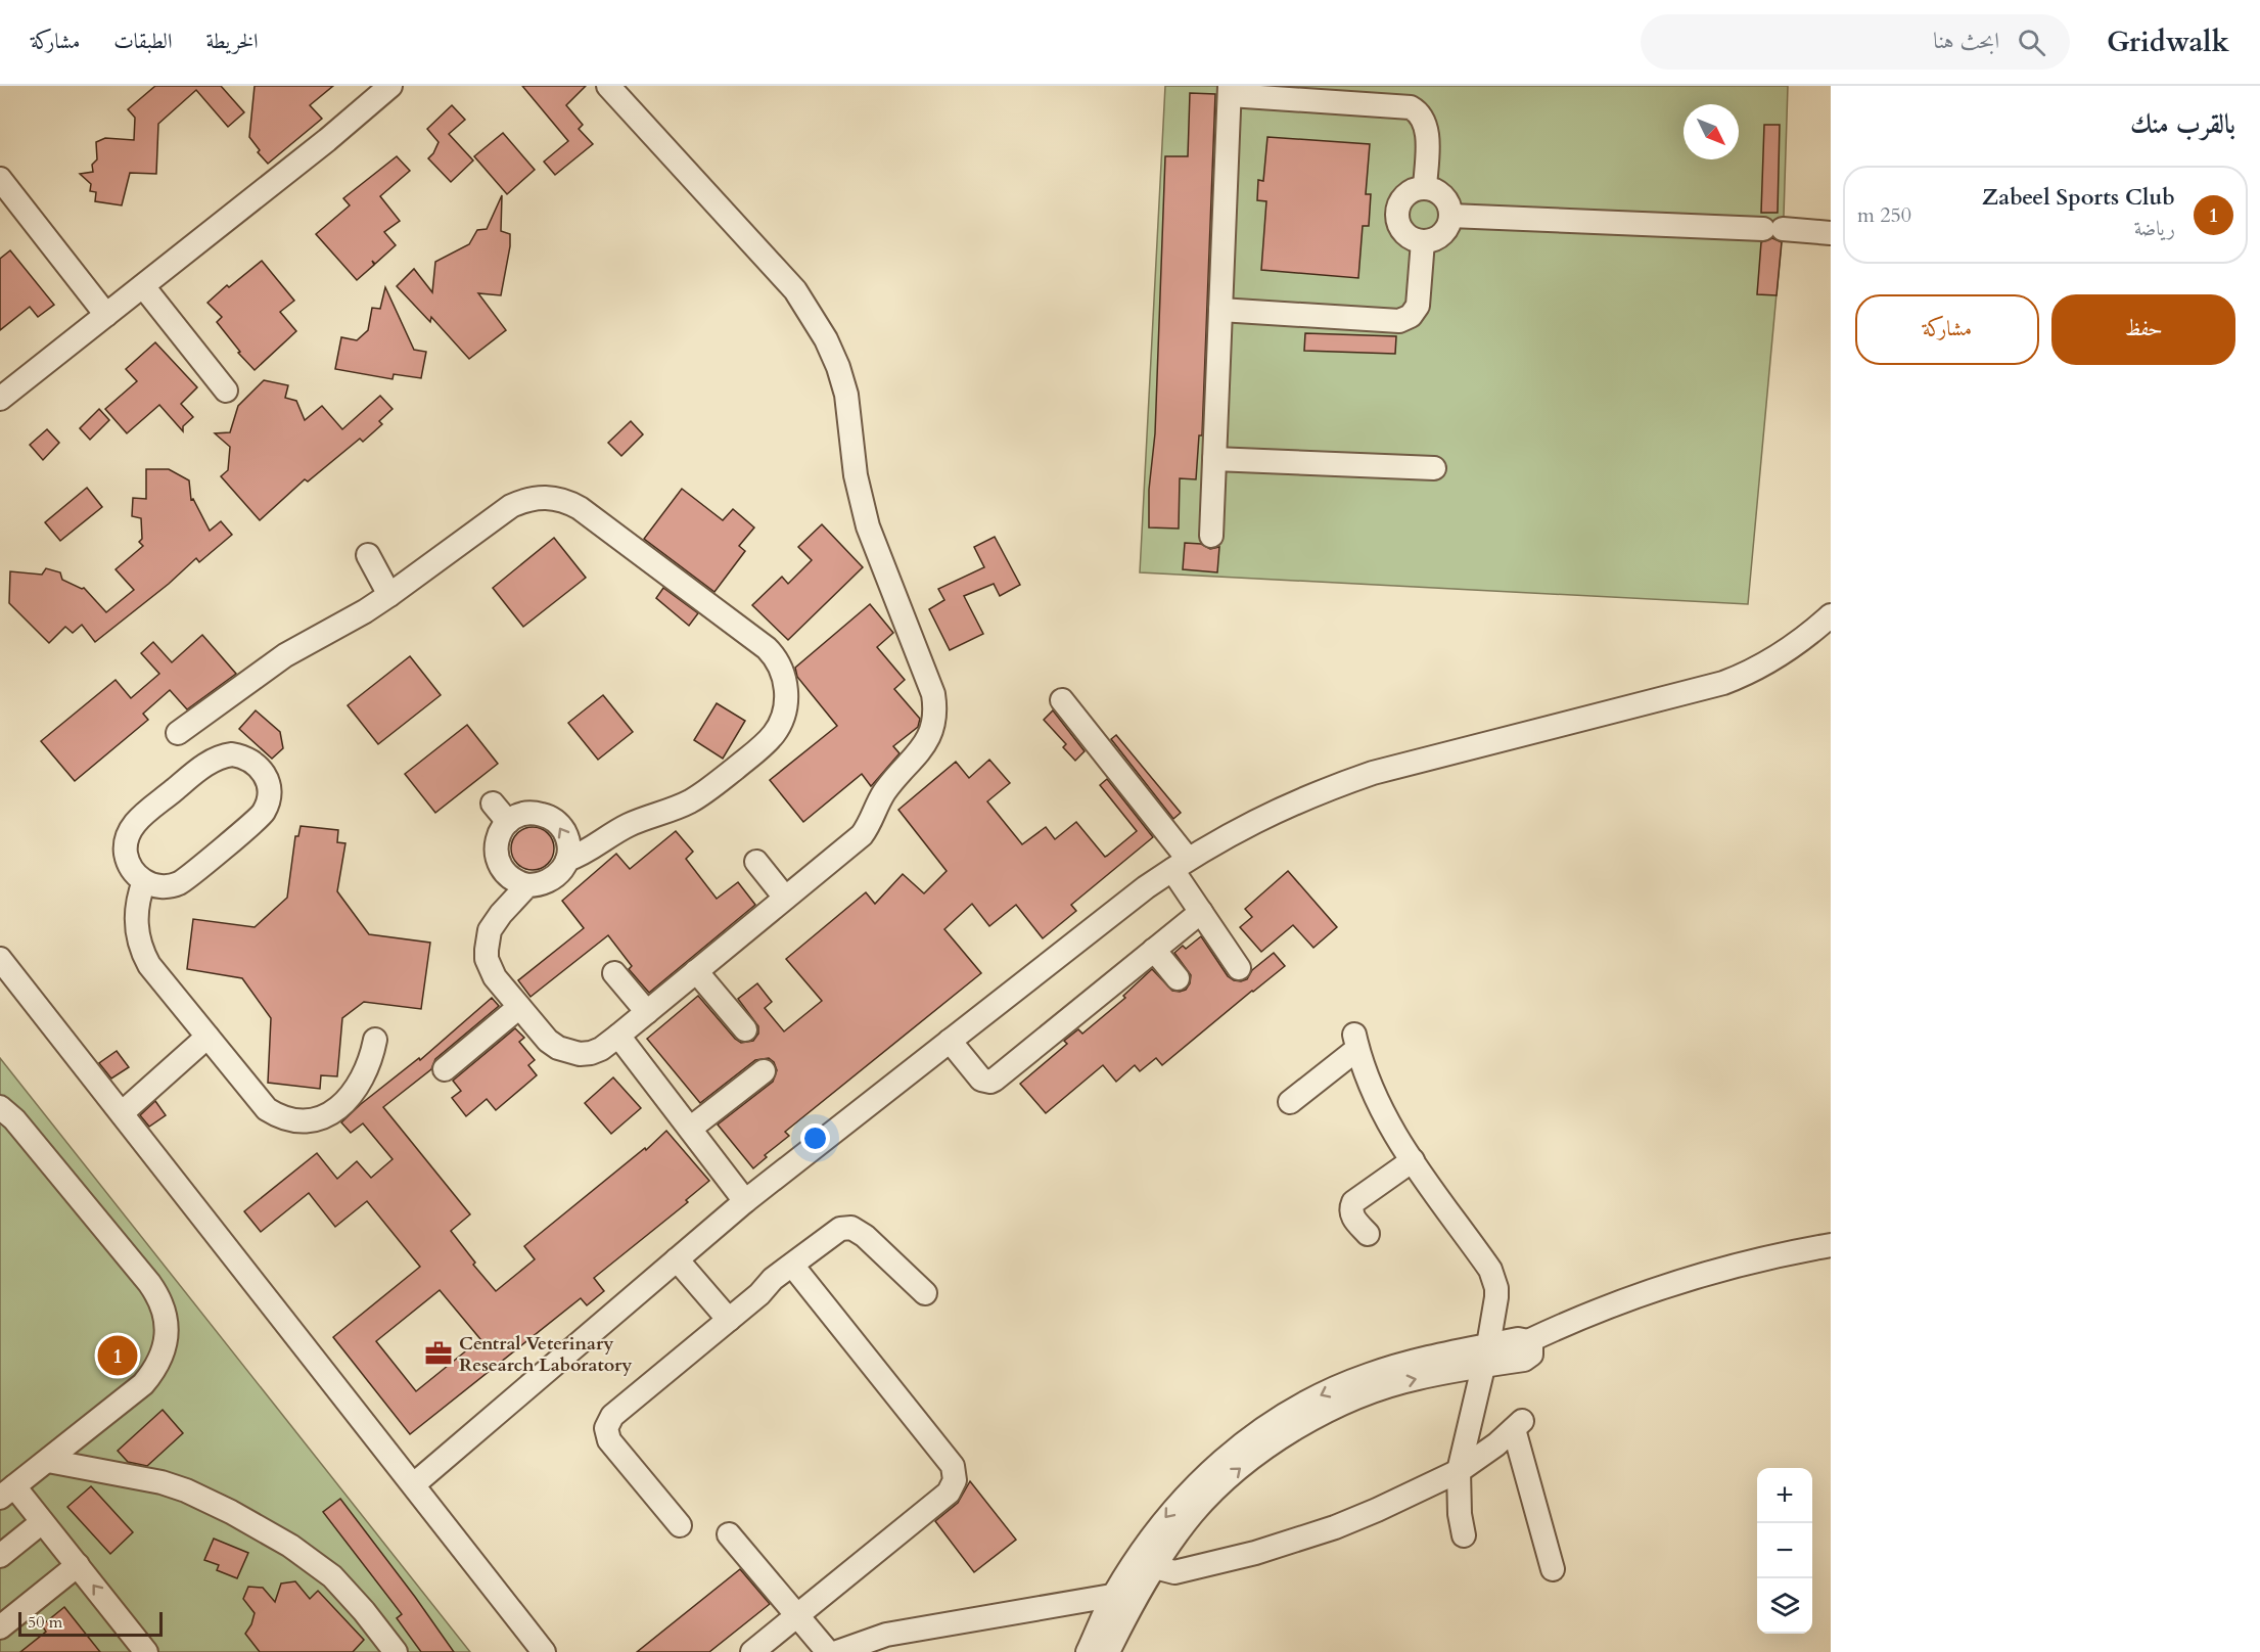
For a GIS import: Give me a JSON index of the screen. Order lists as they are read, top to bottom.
{
  "places": {
    "office": ["Central Veterinary Research Laboratory"]
  },
  "scale_bar": "50 m",
  "north": "bottom right",
  "page": {
    "header": "Gridwalk",
    "search": "ابحث هنا",
    "nav": ["الخريطة", "الطبقات", "مشاركة"],
    "heading": "بالقرب منك",
    "list": [
      {
        "mark": "1",
        "name": "Zabeel Sports Club",
        "note": "رياضة",
        "value": "250 m"
      }
    ],
    "buttons": ["حفظ", "مشاركة"],
    "pins": "1",
    "map_buttons": ["+", "−"],
    "scale": "50 m"
  }
}
